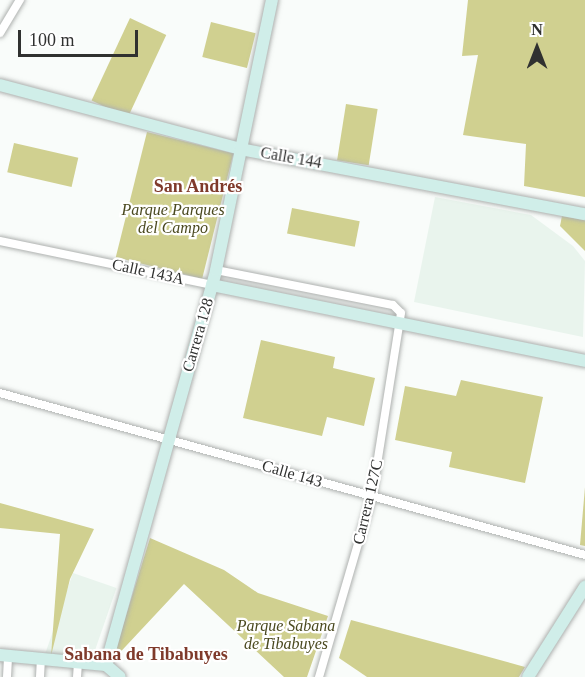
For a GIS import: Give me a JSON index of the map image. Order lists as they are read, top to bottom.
{
  "streets": {
    "street": [
      "Calle 144",
      "Calle 143A",
      "Carrera 128",
      "Calle 143",
      "Carrera 127C"
    ]
  },
  "crossings": [
    ["Calle 144", "Carrera 128"],
    ["Calle 143A", "Carrera 128"],
    ["Calle 143A", "Carrera 127C"],
    ["Carrera 128", "Calle 143"],
    ["Calle 143", "Carrera 127C"]
  ],
  "districts": ["San Andrés", "Sabana de Tibabuyes"],
  "parks": ["Parque Parques del Campo", "Parque Sabana de Tibabuyes"],
  "scale_bar": "100 m",
  "north": "top"
}
